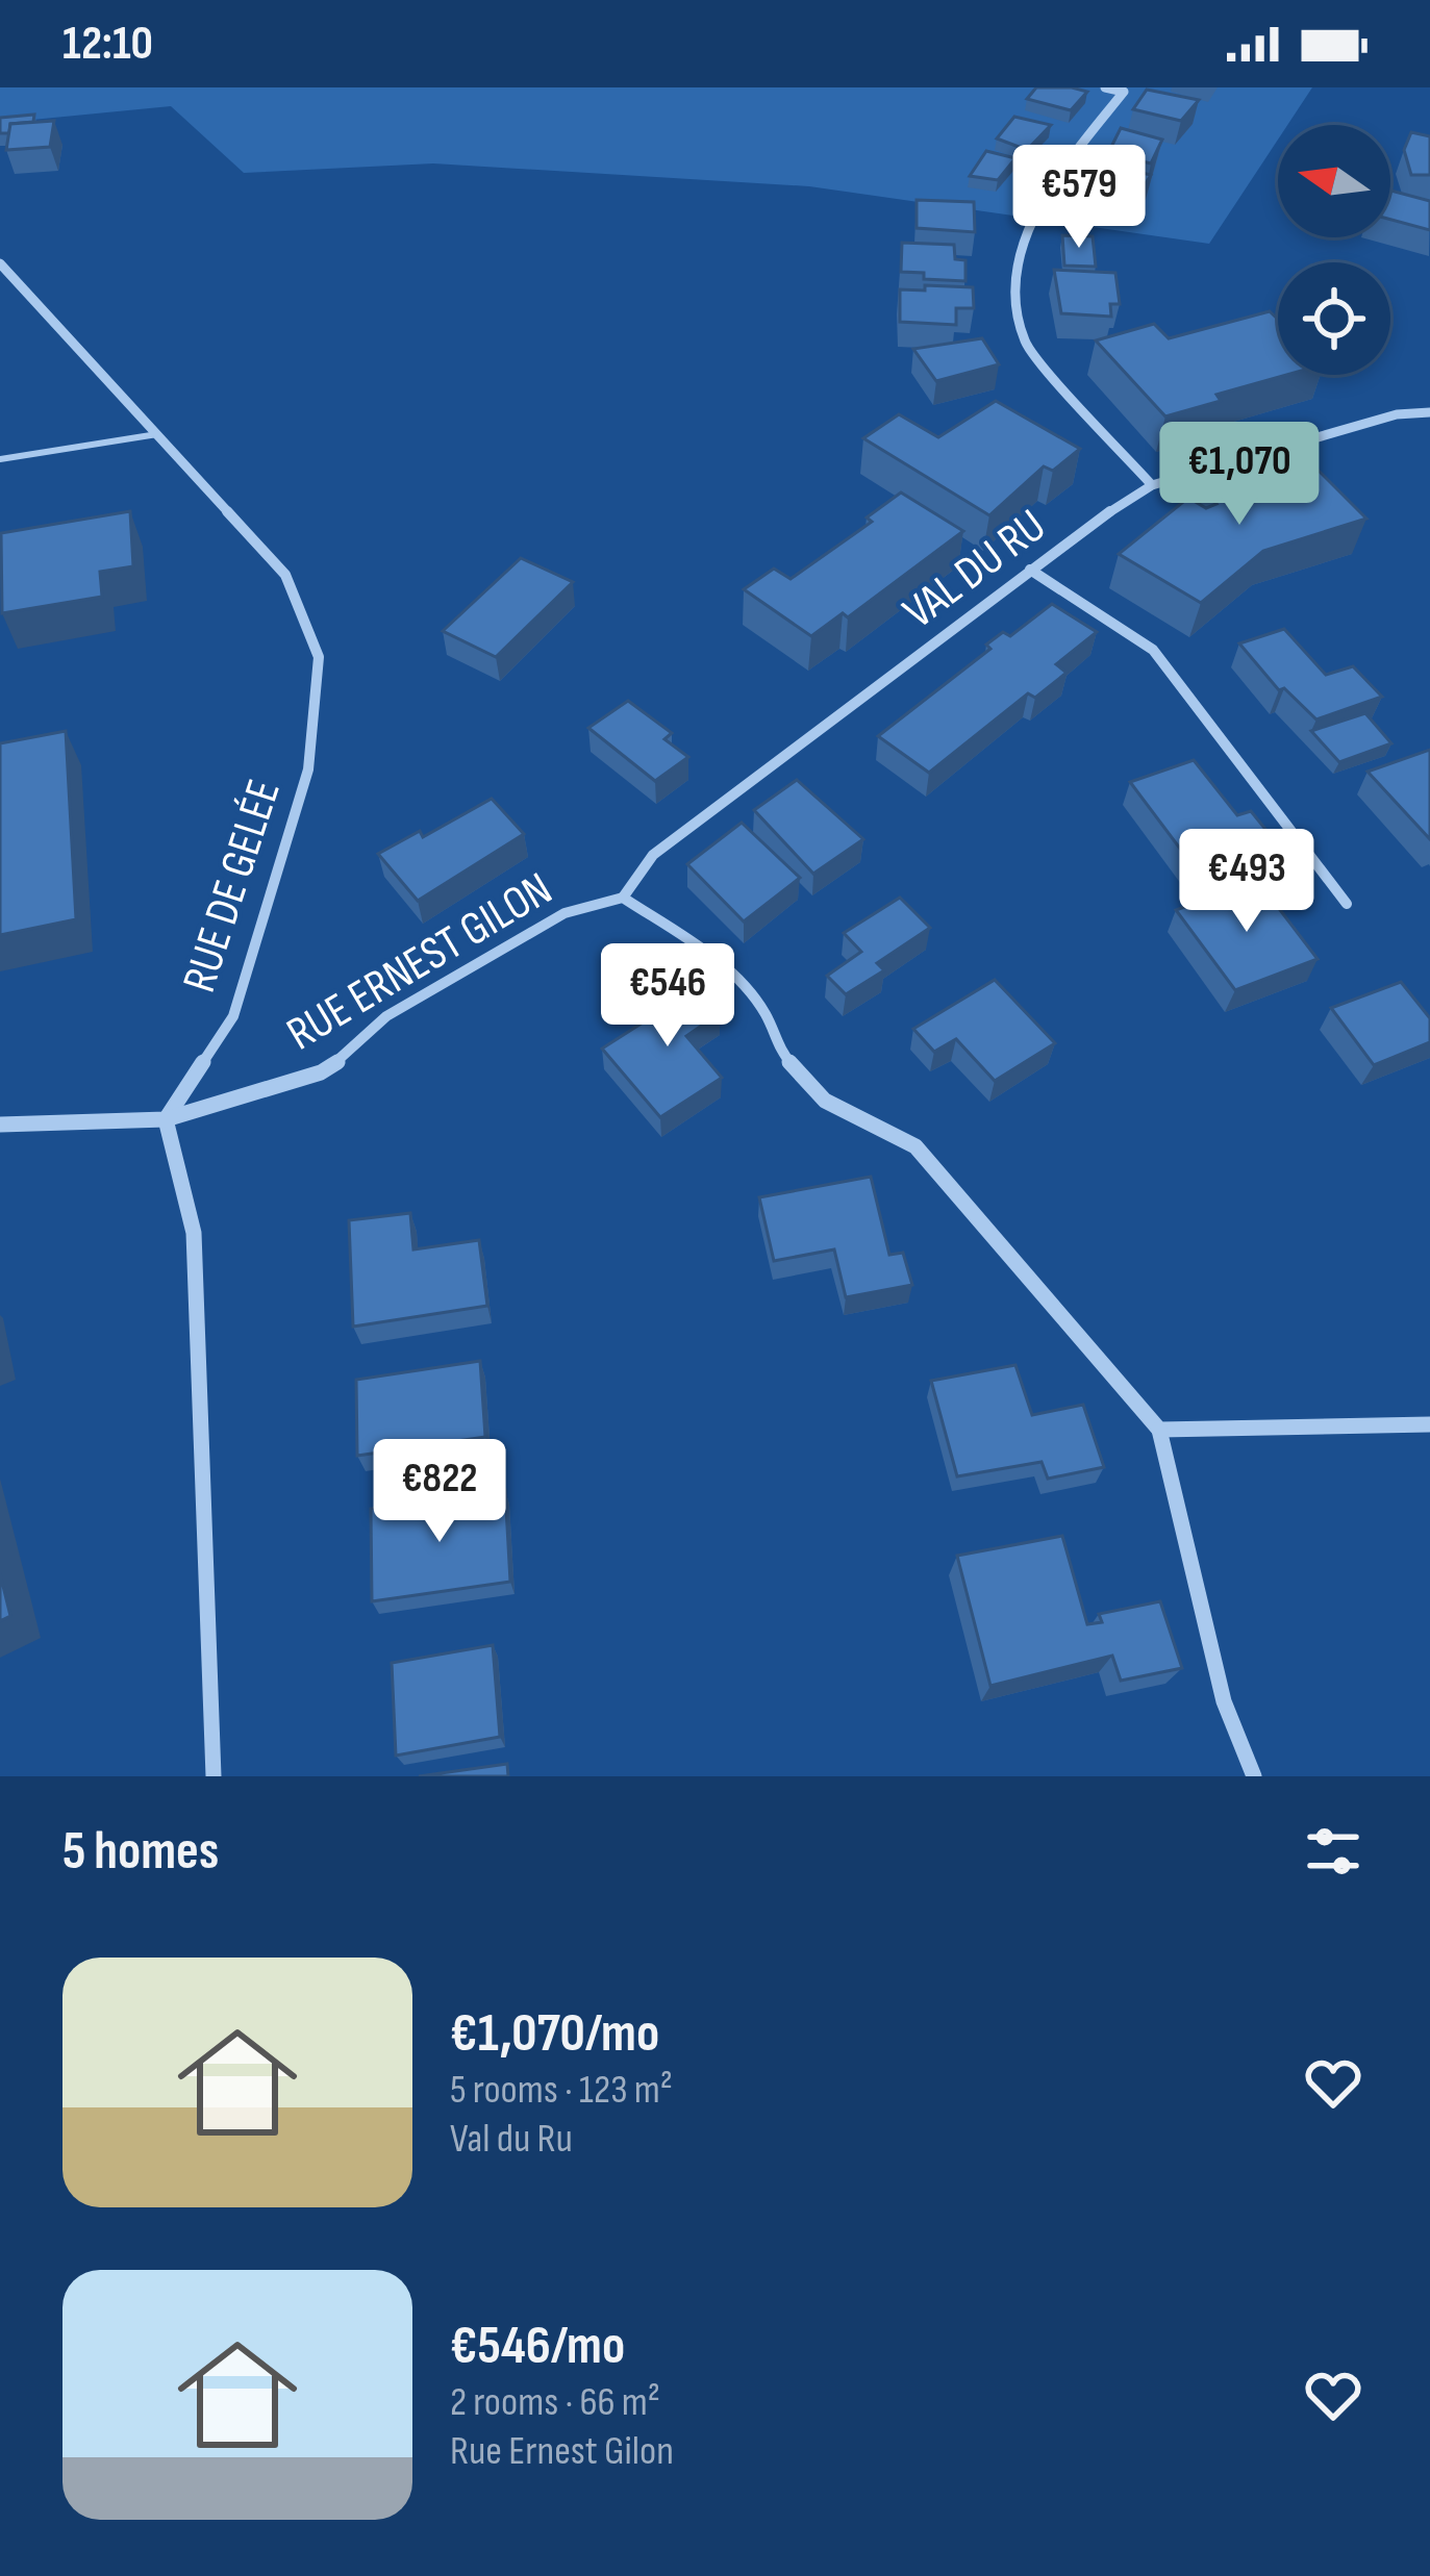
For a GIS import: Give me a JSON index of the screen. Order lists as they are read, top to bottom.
{
  "streets": {
    "street": ["VAL DU RU", "RUE DE GELÉE", "RUE ERNEST GILON"]
  },
  "crossings": [
    ["VAL DU RU", "RUE ERNEST GILON"],
    ["RUE DE GELÉE", "RUE ERNEST GILON"]
  ],
  "north": "left",
  "page": {
    "status": "12:10",
    "price": [
      "€579",
      "€1,070",
      "€493",
      "€546",
      "€822"
    ],
    "heading": "5 homes",
    "list": [
      {
        "name": "€1,070/mo",
        "note": "5 rooms · 123 m² · Val du Ru"
      },
      {
        "name": "€546/mo",
        "note": "2 rooms · 66 m² · Rue Ernest Gilon"
      }
    ]
  }
}
